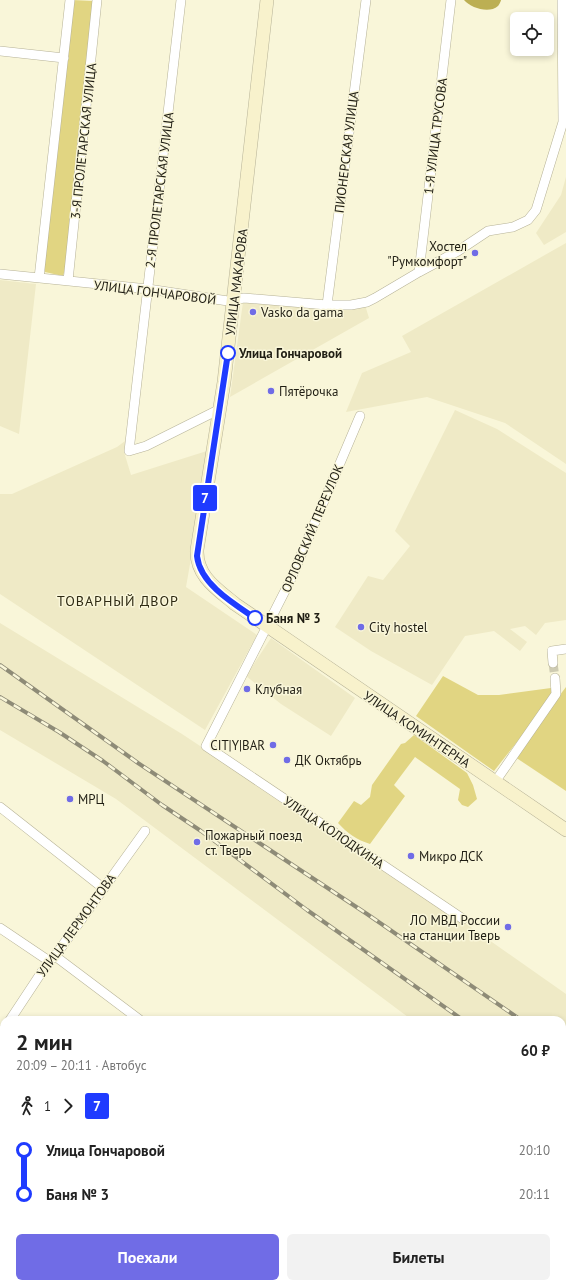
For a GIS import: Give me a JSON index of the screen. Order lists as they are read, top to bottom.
{
  "streets": {
    "main road": ["УЛИЦА МАКАРОВА", "УЛИЦА КОМИНТЕРНА"],
    "street": [
      "1-Я УЛИЦА ТРУСОВА",
      "3-Я ПРОЛЕТАРСКАЯ УЛИЦА",
      "ПИОНЕРСКАЯ УЛИЦА",
      "2-Я ПРОЛЕТАРСКАЯ УЛИЦА",
      "УЛИЦА ГОНЧАРОВОЙ",
      "ОРЛОВСКИЙ ПЕРЕУЛОК",
      "УЛИЦА КОЛОДКИНА",
      "УЛИЦА ЛЕРМОНТОВА"
    ]
  },
  "crossings": [
    ["1-Я УЛИЦА ТРУСОВА", "УЛИЦА ГОНЧАРОВОЙ"],
    ["3-Я ПРОЛЕТАРСКАЯ УЛИЦА", "УЛИЦА ГОНЧАРОВОЙ"],
    ["ПИОНЕРСКАЯ УЛИЦА", "УЛИЦА ГОНЧАРОВОЙ"],
    ["2-Я ПРОЛЕТАРСКАЯ УЛИЦА", "УЛИЦА МАКАРОВА"],
    ["2-Я ПРОЛЕТАРСКАЯ УЛИЦА", "УЛИЦА ГОНЧАРОВОЙ"],
    ["УЛИЦА МАКАРОВА", "УЛИЦА ГОНЧАРОВОЙ"],
    ["УЛИЦА МАКАРОВА", "ОРЛОВСКИЙ ПЕРЕУЛОК"],
    ["УЛИЦА МАКАРОВА", "УЛИЦА КОМИНТЕРНА"],
    ["ОРЛОВСКИЙ ПЕРЕУЛОК", "УЛИЦА КОМИНТЕРНА"],
    ["ОРЛОВСКИЙ ПЕРЕУЛОК", "УЛИЦА КОЛОДКИНА"]
  ],
  "districts": ["ТОВАРНЫЙ ДВОР"],
  "places": [
    "Хостел \"Румкомфорт\"",
    "Vasko da gama",
    "Улица Гончаровой",
    "Пятёрочка",
    "Баня № 3",
    "City hostel",
    "Клубная",
    "CIT|Y|BAR",
    "ДК Октябрь",
    "МРЦ",
    "Пожарный поезд ст. Тверь",
    "Микро ДСК",
    "ЛО МВД России на станции Тверь"
  ],
  "lines": ["bus line 7"],
  "page": {
    "on_map": "7",
    "heading": ["2 мин", "20:09 – 20:11 · Автобус", "60 ₽"],
    "legs": ["1", "7"],
    "list": [
      {
        "name": "Улица Гончаровой",
        "value": "20:10"
      },
      {
        "name": "Баня № 3",
        "value": "20:11"
      }
    ],
    "buttons": ["Поехали", "Билеты"]
  }
}
